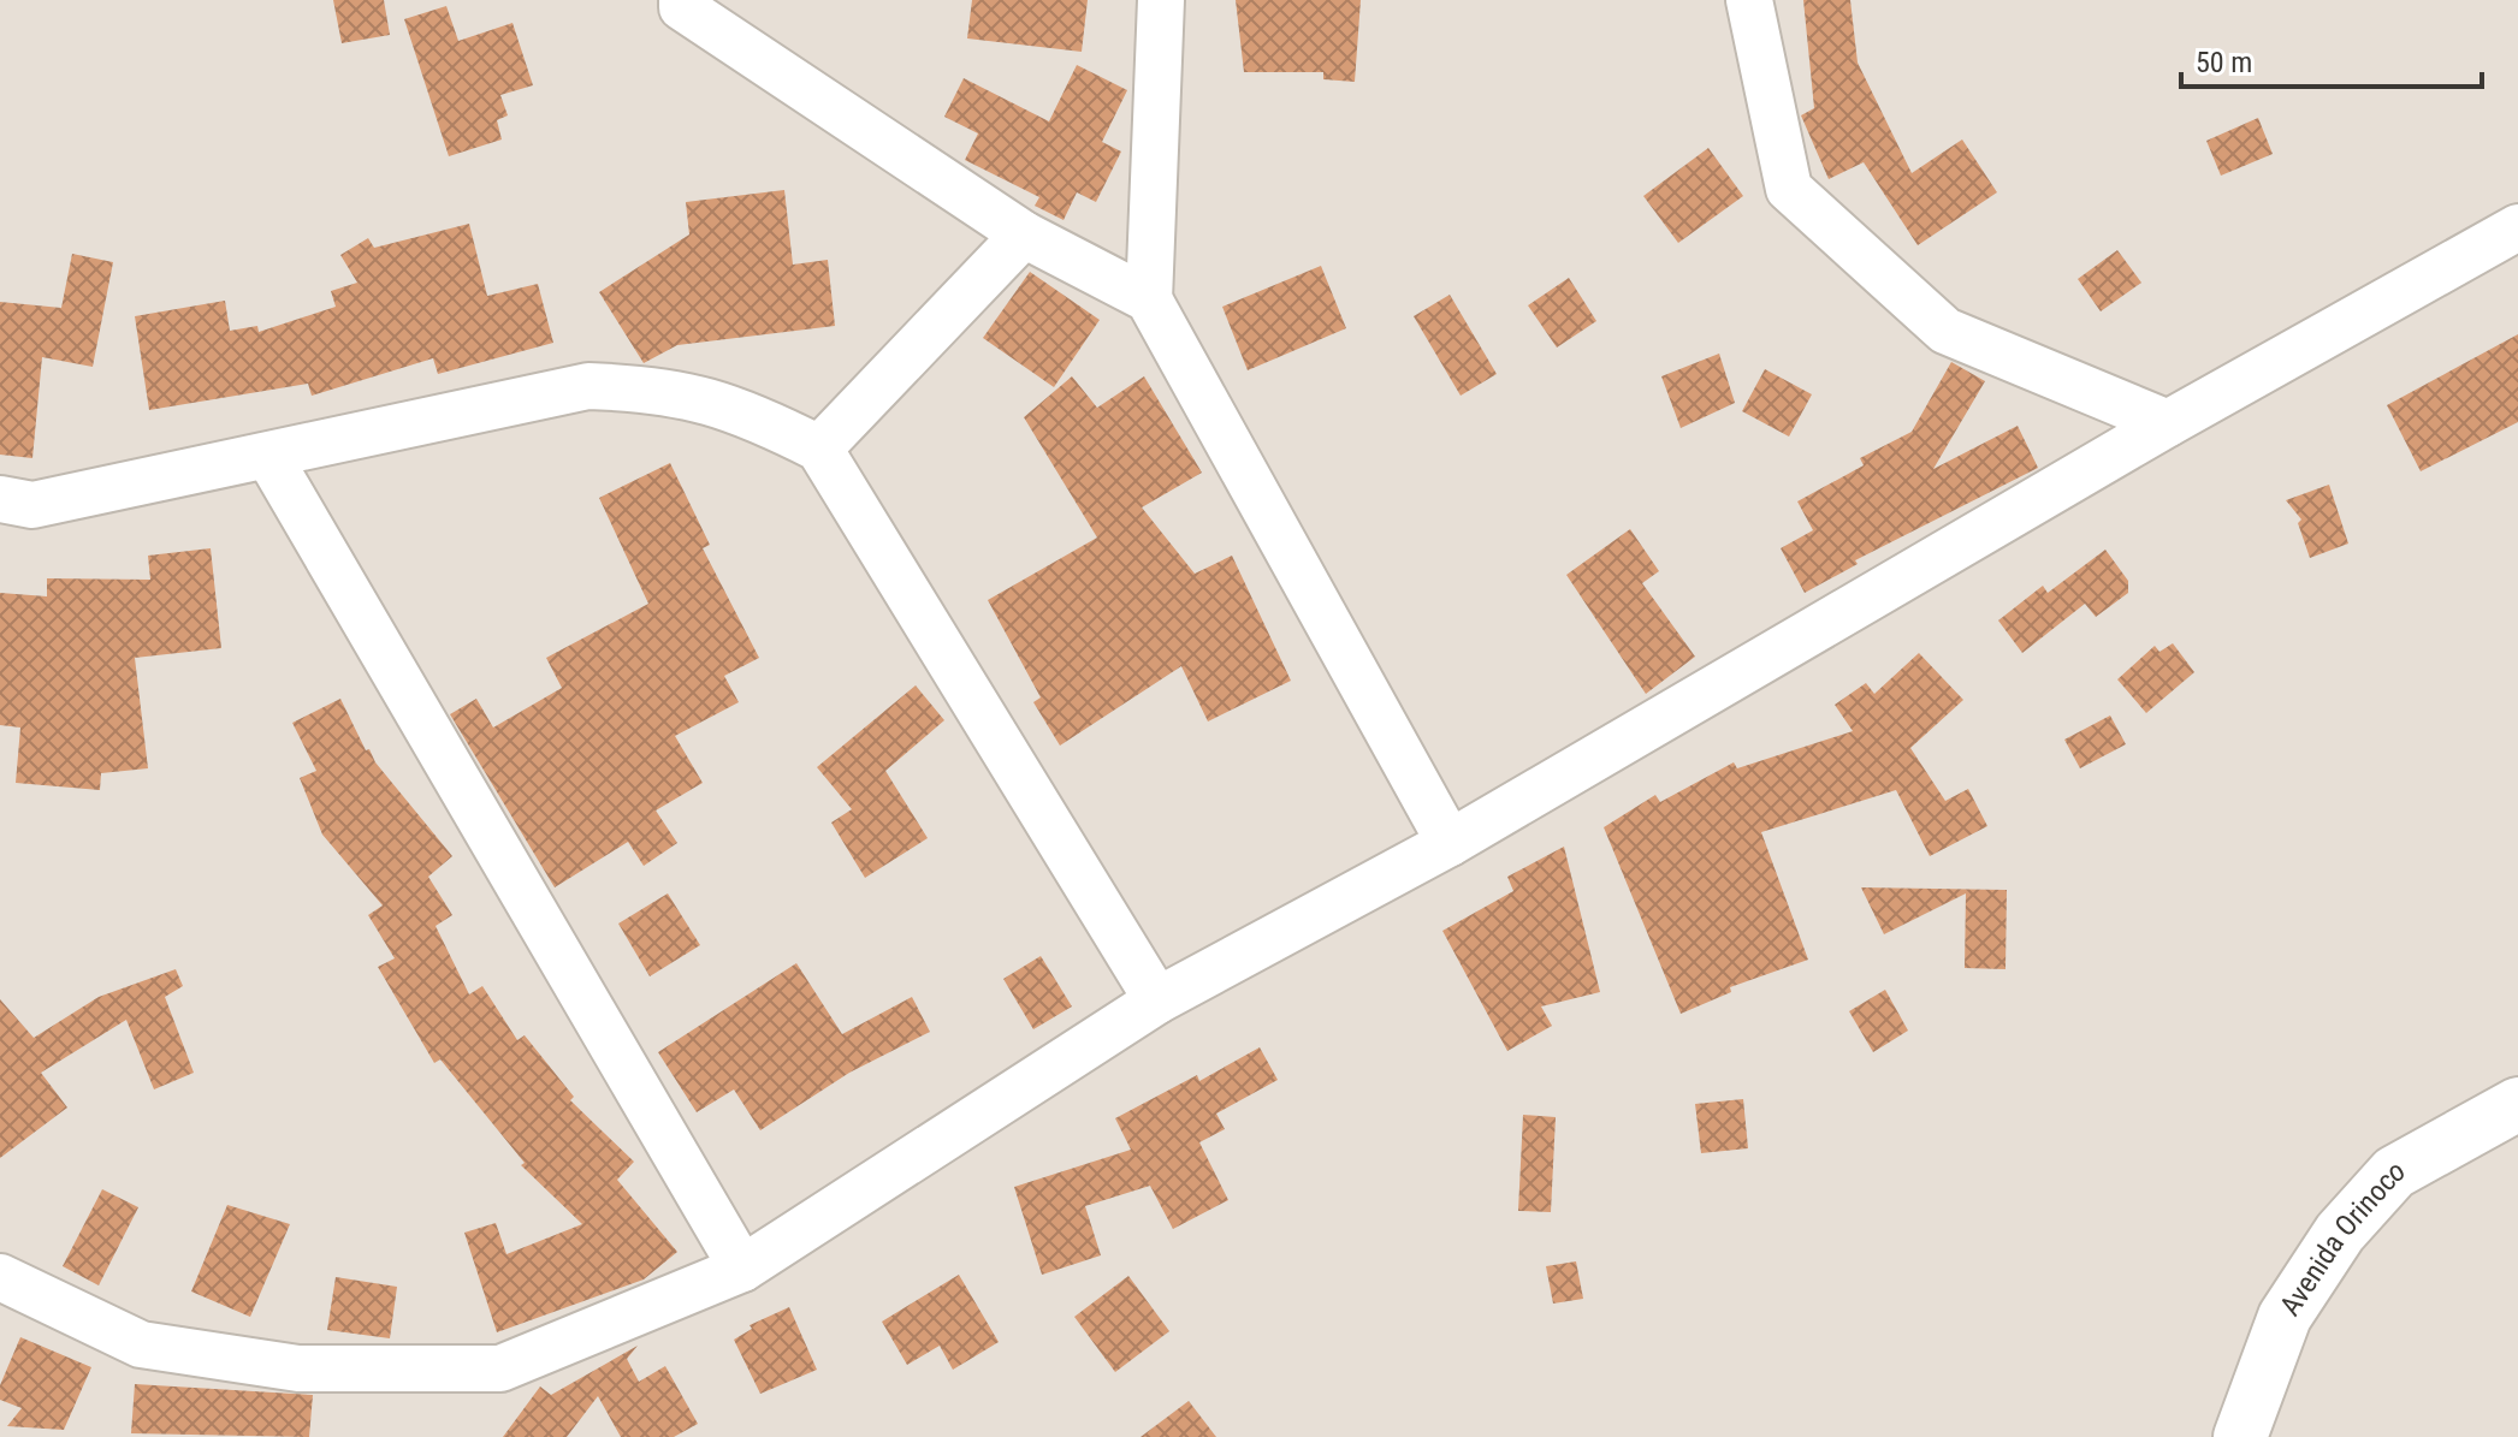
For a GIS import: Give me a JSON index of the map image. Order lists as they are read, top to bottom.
{
  "streets": {
    "main road": ["Avenida Orinoco"]
  },
  "scale_bar": "50 m"
}
